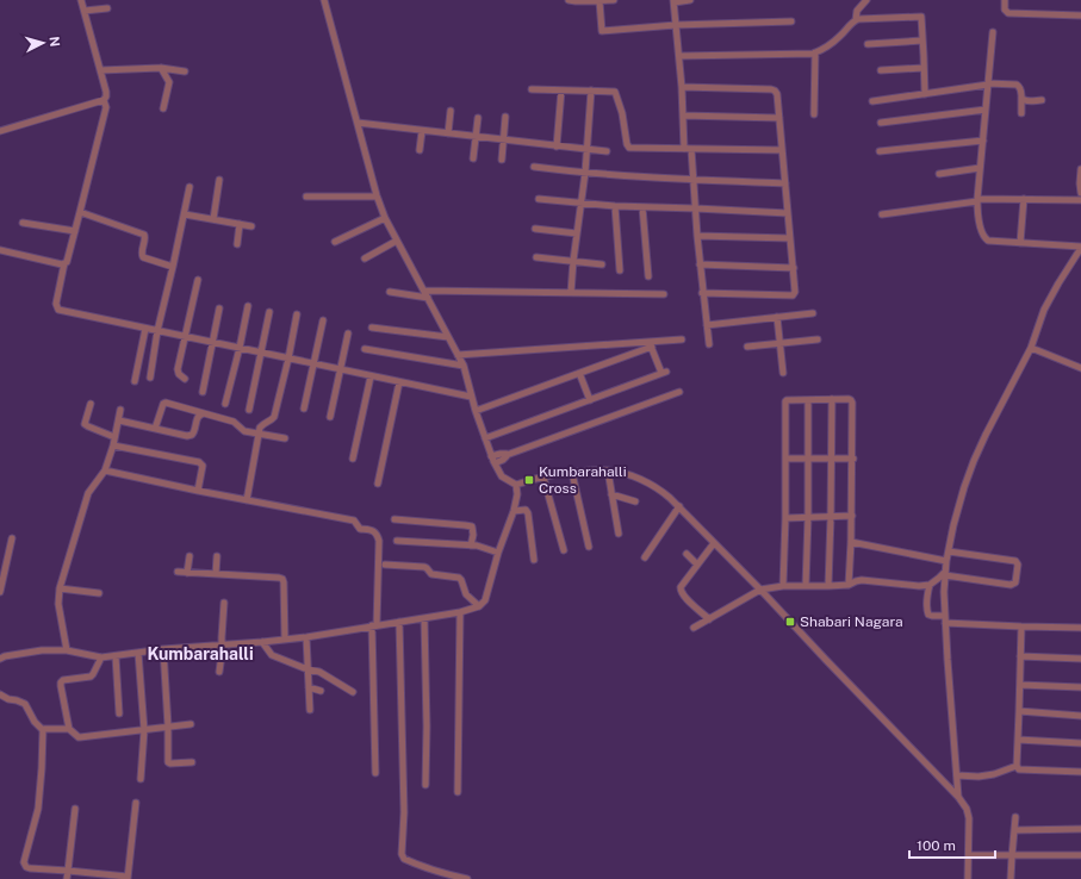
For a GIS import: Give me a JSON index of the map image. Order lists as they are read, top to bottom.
{
  "districts": ["Kumbarahalli"],
  "places": {
    "transit": ["Kumbarahalli Cross", "Shabari Nagara"]
  },
  "scale_bar": "100 m",
  "north": "right"
}
